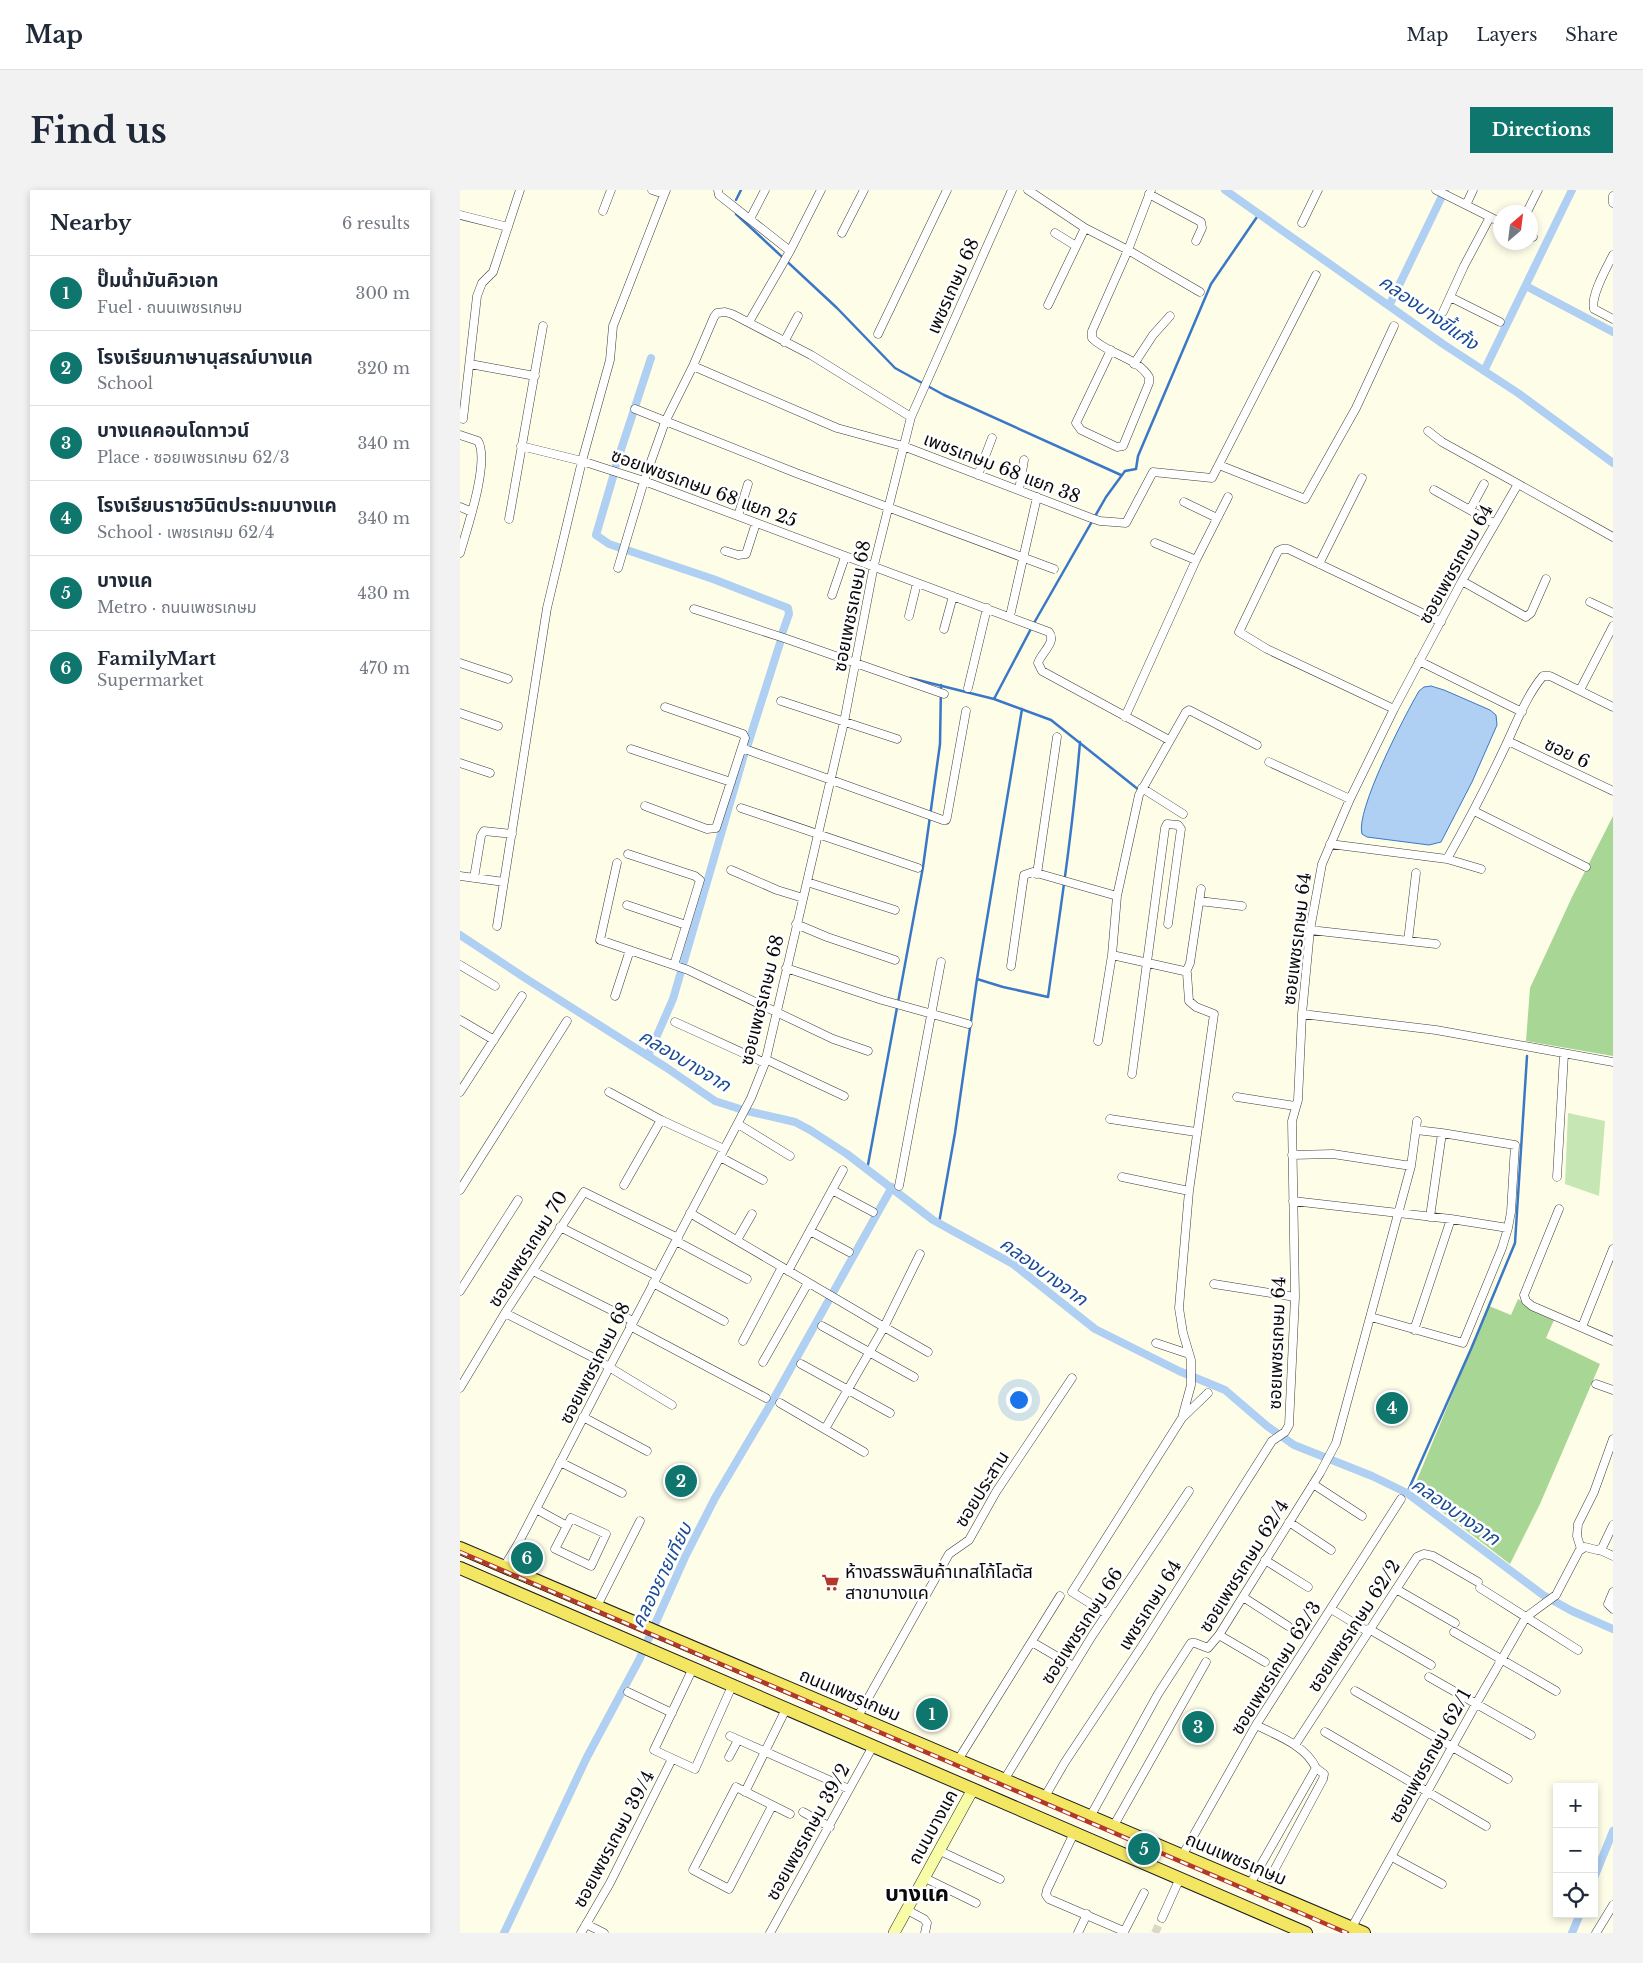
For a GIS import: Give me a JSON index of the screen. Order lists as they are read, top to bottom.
{
  "streets": {
    "main road": ["ถนนเพชรเกษม", "ถนนบางแค"],
    "street": [
      "เพชรเกษม 68",
      "เพชรเกษม 68 แยก 38",
      "ซอยเพชรเกษม 68 แยก 25",
      "ซอยเพชรเกษม 64",
      "ซอยเพชรเกษม 68",
      "ซอย 6",
      "ซอยเพชรเกษม 70",
      "ซอยประสาน",
      "ซอยเพชรเกษม 62/4",
      "เพชรเกษม 64",
      "ซอยเพชรเกษม 66",
      "ซอยเพชรเกษม 62/2",
      "ซอยเพชรเกษม 62/3",
      "ซอยเพชรเกษม 62/1",
      "ซอยเพชรเกษม 39/2",
      "ซอยเพชรเกษม 39/4"
    ]
  },
  "crossings": [
    ["เพชรเกษม 68", "ซอยเพชรเกษม 68"],
    ["เพชรเกษม 68 แยก 38", "ซอยเพชรเกษม 68"],
    ["ซอยเพชรเกษม 68 แยก 25", "ซอยเพชรเกษม 68"],
    ["ซอยเพชรเกษม 64", "เพชรเกษม 64"],
    ["ซอยเพชรเกษม 68", "ซอยเพชรเกษม 70"],
    ["ซอยเพชรเกษม 68", "ถนนเพชรเกษม"],
    ["ซอยประสาน", "ถนนเพชรเกษม"],
    ["ซอยเพชรเกษม 62/4", "ถนนเพชรเกษม"],
    ["เพชรเกษม 64", "ถนนเพชรเกษม"],
    ["ซอยเพชรเกษม 66", "ถนนเพชรเกษม"],
    ["ซอยเพชรเกษม 62/2", "ซอยเพชรเกษม 62/1"],
    ["ซอยเพชรเกษม 62/3", "ถนนเพชรเกษม"],
    ["ถนนเพชรเกษม", "ซอยเพชรเกษม 62/1"]
  ],
  "districts": ["บางแค"],
  "water": ["คลองบางขี้แก้ง", "คลองบางจาก", "คลองยายเทียบ"],
  "places": {
    "supermarket": ["ห้างสรรพสินค้าเทสโก้โลตัส สาขาบางแค"]
  },
  "north": "top right",
  "page": {
    "header": "Map",
    "nav": ["Map", "Layers", "Share"],
    "buttons": "Directions",
    "title": "Find us",
    "heading": ["Nearby", "6 results"],
    "list": [
      {
        "mark": "1",
        "name": "ปั๊มน้ำมันคิวเอท",
        "note": "Fuel · ถนนเพชรเกษม",
        "value": "300 m"
      },
      {
        "mark": "2",
        "name": "โรงเรียนภาษานุสรณ์บางแค",
        "note": "School",
        "value": "320 m"
      },
      {
        "mark": "3",
        "name": "บางแคคอนโดทาวน์",
        "note": "Place · ซอยเพชรเกษม 62/3",
        "value": "340 m"
      },
      {
        "mark": "4",
        "name": "โรงเรียนราชวินิตประถมบางแค",
        "note": "School · เพชรเกษม 62/4",
        "value": "340 m"
      },
      {
        "mark": "5",
        "name": "บางแค",
        "note": "Metro · ถนนเพชรเกษม",
        "value": "430 m"
      },
      {
        "mark": "6",
        "name": "FamilyMart",
        "note": "Supermarket",
        "value": "470 m"
      }
    ],
    "pins": [
      "4",
      "2",
      "6",
      "1",
      "3",
      "5"
    ],
    "map_buttons": ["+", "−"]
  }
}
